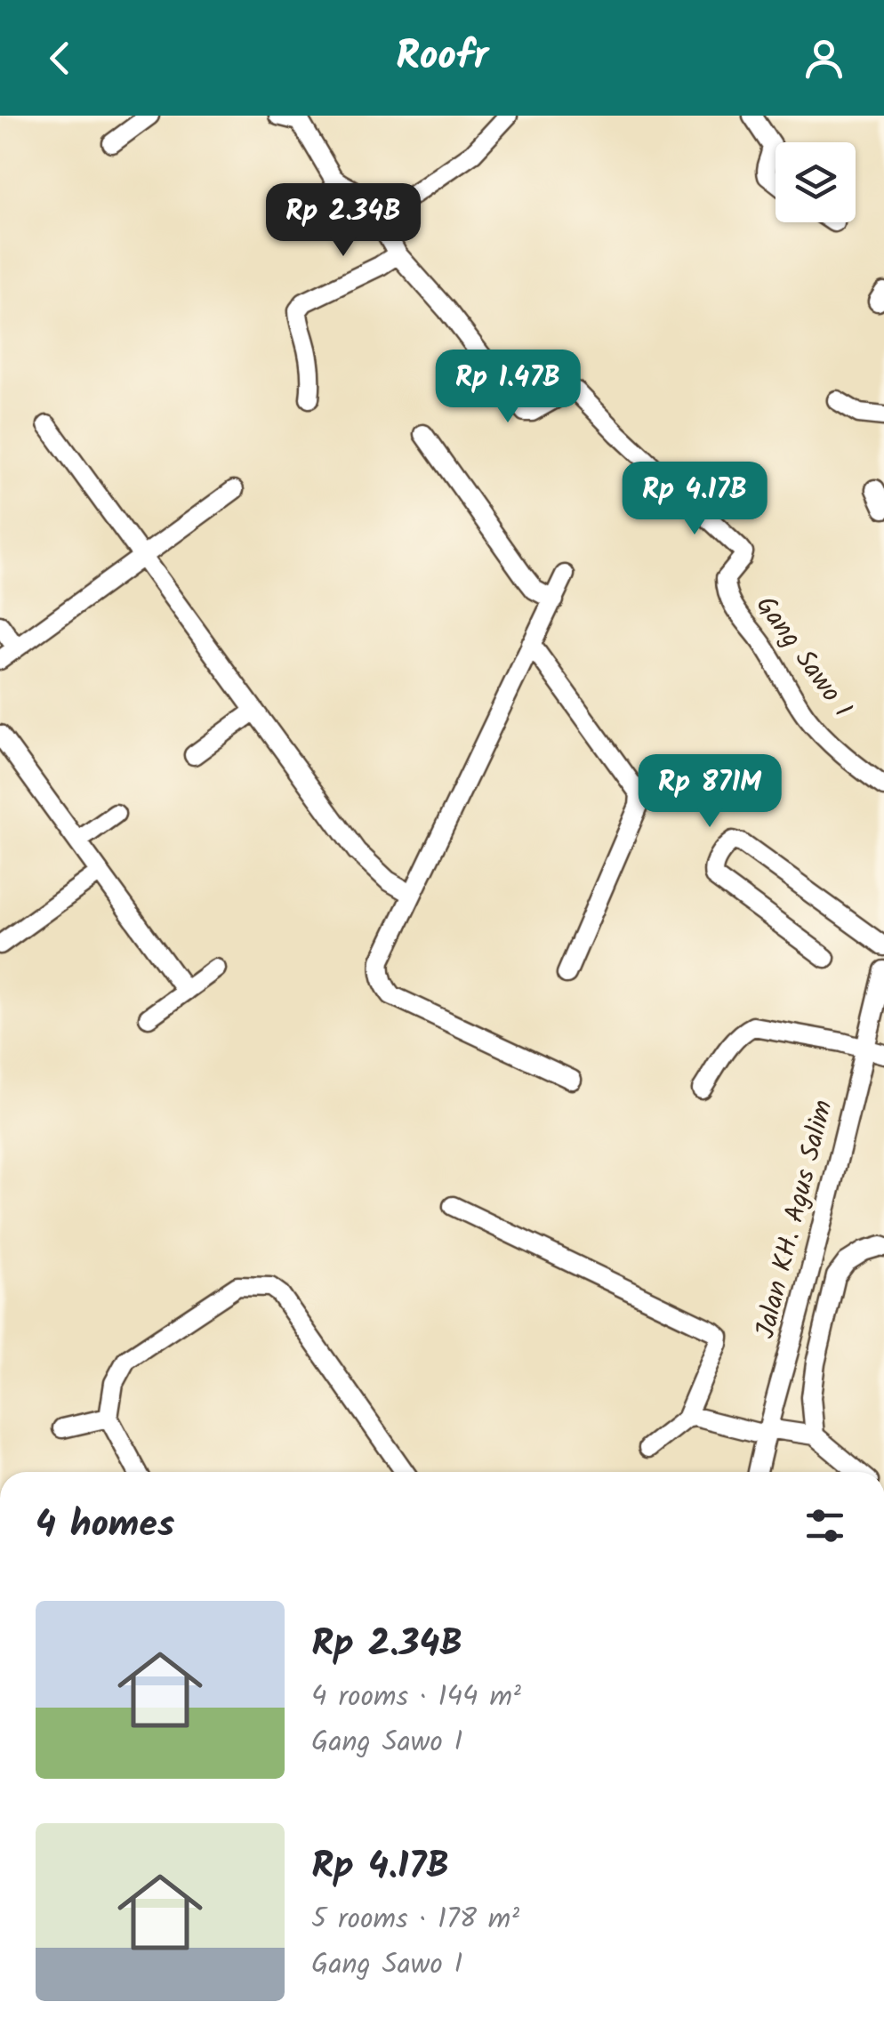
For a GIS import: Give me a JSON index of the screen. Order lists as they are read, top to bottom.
{
  "streets": {
    "street": ["Gang Sawo I", "Jalan KH. Agus Salim"]
  },
  "page": {
    "header": "Roofr",
    "price": [
      "Rp 2.34B",
      "Rp 1.47B",
      "Rp 4.17B",
      "Rp 871M"
    ],
    "heading": "4 homes",
    "list": [
      {
        "name": "Rp 2.34B",
        "note": "4 rooms · 144 m² · Gang Sawo I"
      },
      {
        "name": "Rp 4.17B",
        "note": "5 rooms · 178 m² · Gang Sawo I"
      }
    ]
  }
}
